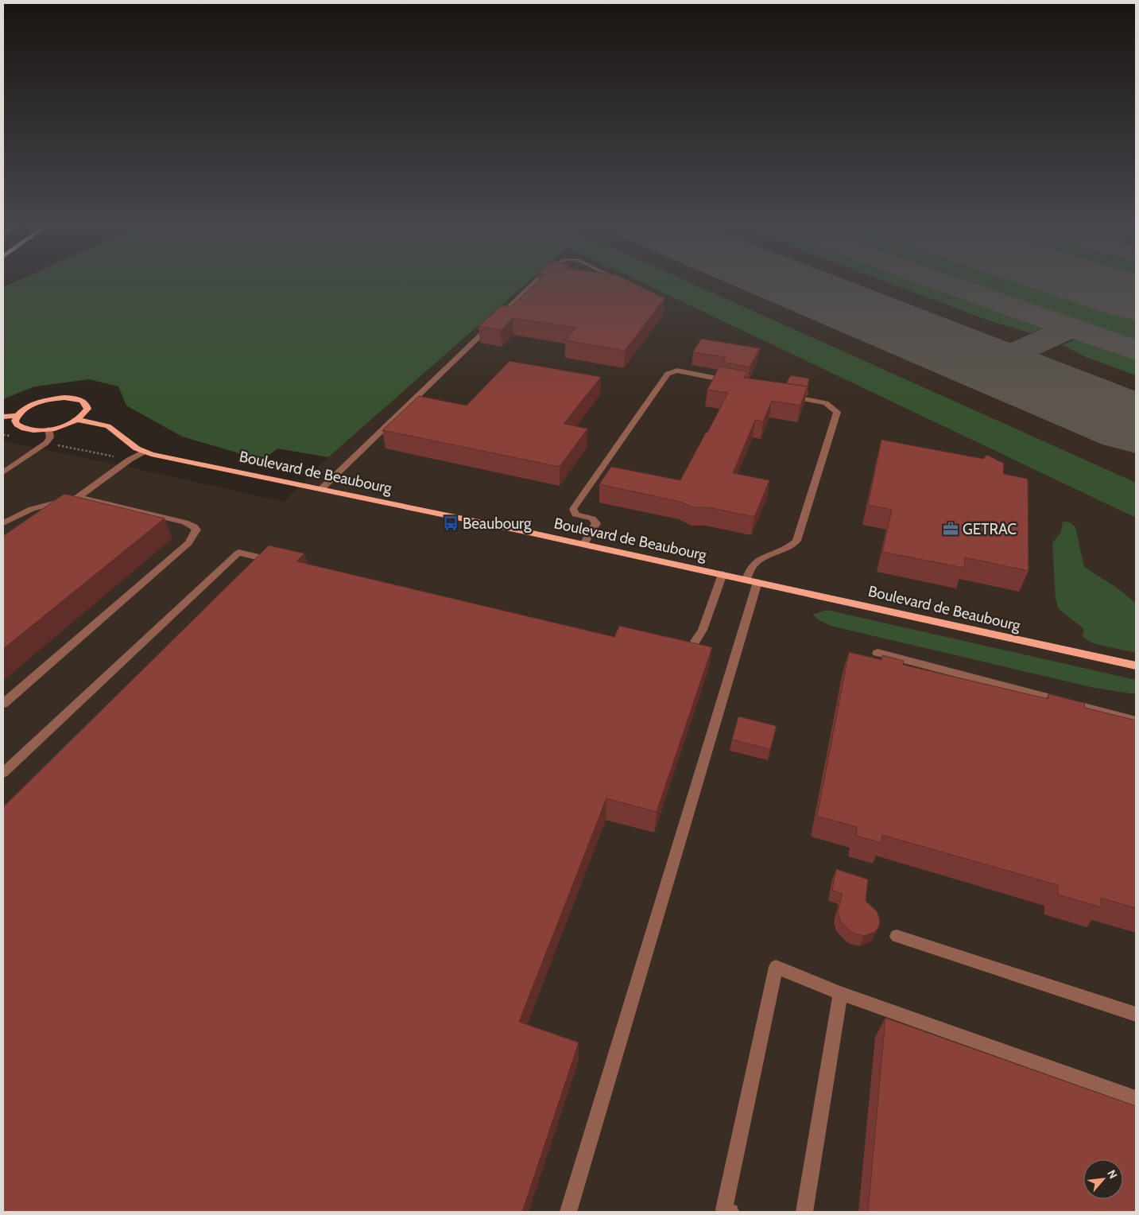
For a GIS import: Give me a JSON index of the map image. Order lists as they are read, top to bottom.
{
  "streets": {
    "main road": ["Boulevard de Beaubourg"]
  },
  "places": {
    "bus stop": ["Beaubourg"],
    "office": ["GETRAC"]
  },
  "north": "top right"
}
